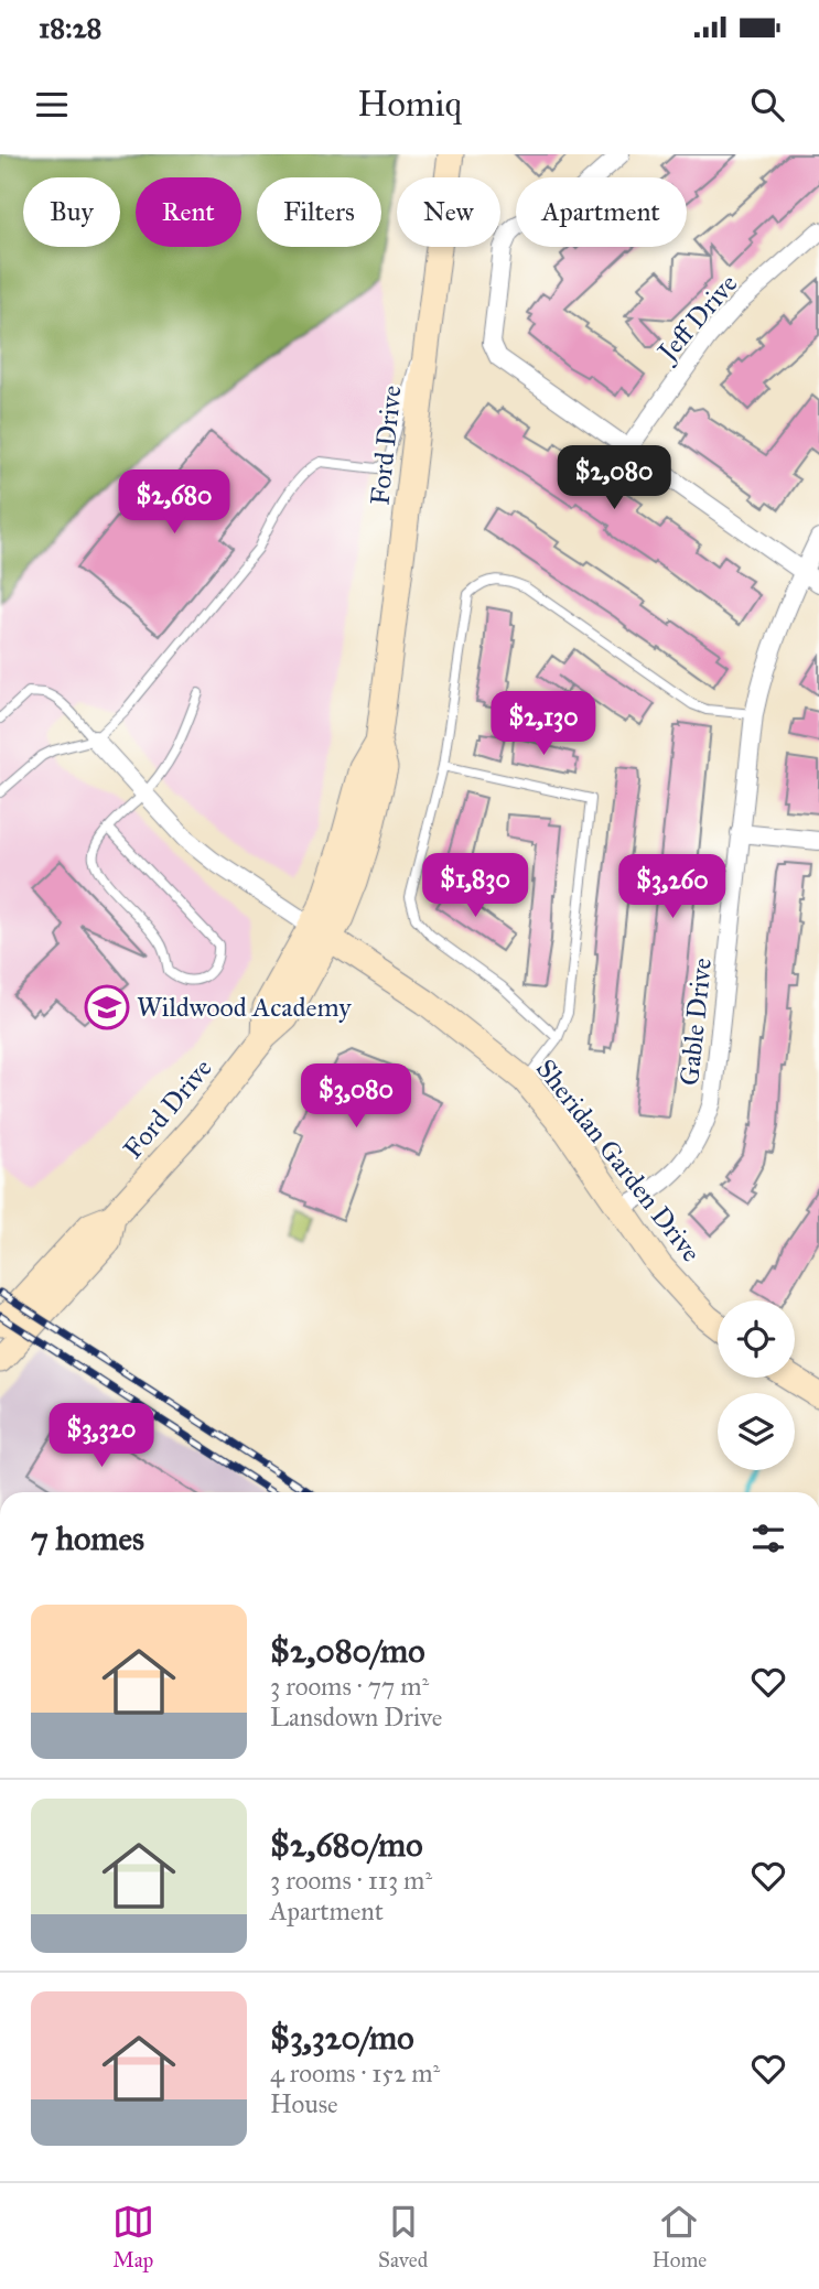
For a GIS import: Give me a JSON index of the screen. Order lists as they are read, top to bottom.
{
  "streets": {
    "main road": ["Ford Drive", "Sheridan Garden Drive"],
    "street": ["Jeff Drive", "Gable Drive"]
  },
  "crossings": [
    ["Ford Drive", "Sheridan Garden Drive"],
    ["Gable Drive", "Sheridan Garden Drive"]
  ],
  "places": {
    "school or university": ["Wildwood Academy"]
  },
  "page": {
    "status": "18:28",
    "header": "Homiq",
    "chip": [
      "Buy",
      "Rent",
      "Filters",
      "New",
      "Apartment"
    ],
    "price": [
      "$2,080",
      "$2,680",
      "$2,130",
      "$1,830",
      "$3,260",
      "$3,080",
      "$3,320"
    ],
    "heading": "7 homes",
    "list": [
      {
        "name": "$2,080/mo",
        "note": "3 rooms · 77 m² · Lansdown Drive"
      },
      {
        "name": "$2,680/mo",
        "note": "3 rooms · 113 m² · Apartment"
      },
      {
        "name": "$3,320/mo",
        "note": "4 rooms · 152 m² · House"
      }
    ],
    "tabs": ["Map", "Saved", "Home"]
  }
}
